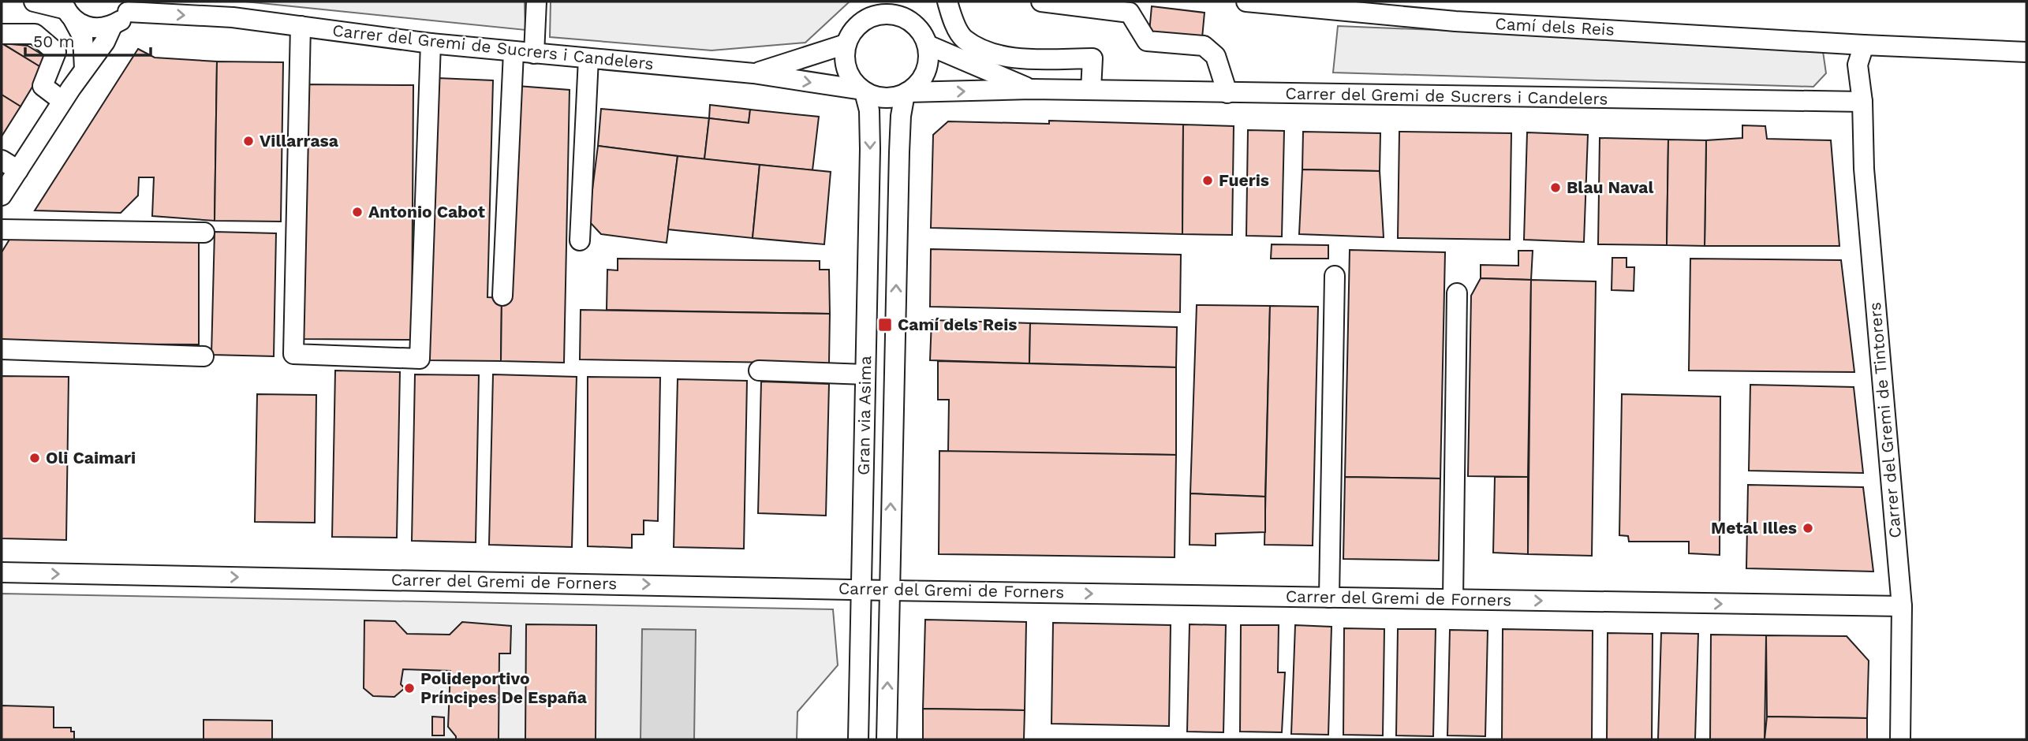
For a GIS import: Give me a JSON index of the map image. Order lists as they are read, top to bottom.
{
  "streets": {
    "street": [
      "Camí dels Reis",
      "Carrer del Gremi de Sucrers i Candelers",
      "Gran via Asima",
      "Carrer del Gremi de Tintorers",
      "Carrer del Gremi de Forners"
    ]
  },
  "crossings": [
    ["Carrer del Gremi de Sucrers i Candelers", "Gran via Asima"],
    ["Carrer del Gremi de Sucrers i Candelers", "Carrer del Gremi de Tintorers"],
    ["Gran via Asima", "Carrer del Gremi de Forners"],
    ["Carrer del Gremi de Tintorers", "Carrer del Gremi de Forners"]
  ],
  "one_way": ["Carrer del Gremi de Forners"],
  "places": {
    "other": [
      "Villarrasa",
      "Fueris",
      "Blau Naval",
      "Antonio Cabot",
      "Oli Caimari",
      "Metal Illes",
      "Polideportivo Príncipes De España"
    ],
    "transit": ["Camí dels Reis"]
  },
  "scale_bar": "50 m"
}
